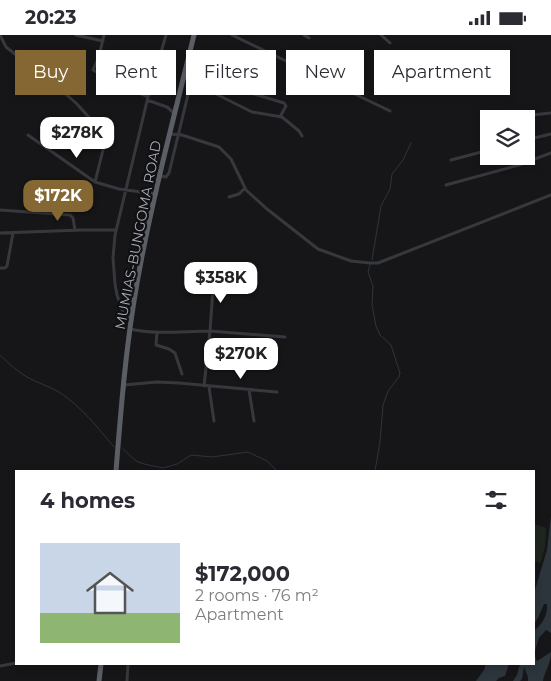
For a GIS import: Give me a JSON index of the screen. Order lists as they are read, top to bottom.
{
  "streets": {
    "highway": ["MUMIAS-BUNGOMA ROAD"]
  },
  "page": {
    "status": "20:23",
    "chip": [
      "Buy",
      "Rent",
      "Filters",
      "New",
      "Apartment"
    ],
    "price": [
      "$278K",
      "$172K",
      "$358K",
      "$270K"
    ],
    "heading": "4 homes",
    "list": [
      {
        "name": "$172,000",
        "note": "2 rooms · 76 m² · Apartment"
      }
    ]
  }
}
